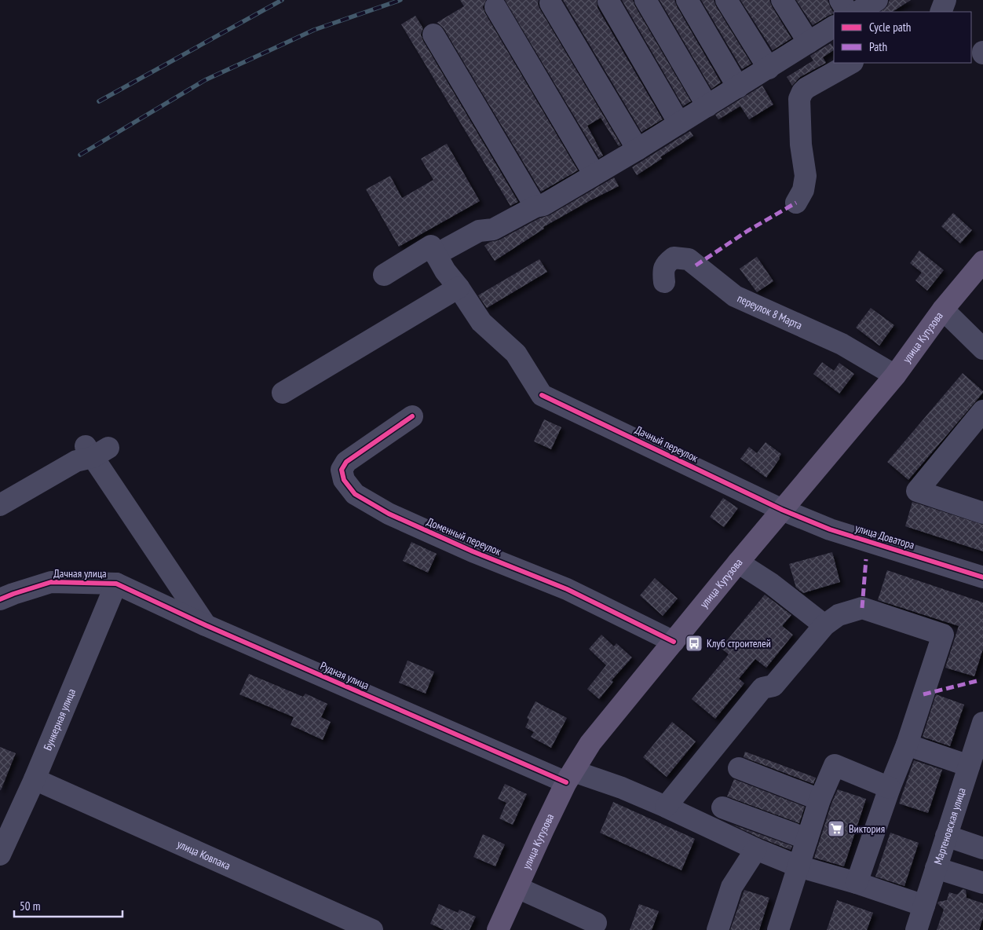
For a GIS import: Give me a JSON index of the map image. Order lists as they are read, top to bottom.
{
  "streets": {
    "main road": ["улица Кутузова"],
    "street": [
      "переулок 8 Марта",
      "Дачный переулок",
      "Доменный переулок",
      "улица Доватора",
      "Дачная улица",
      "Рудная улица",
      "Бункерная улица",
      "Мартеновская улица",
      "улица Ковпака"
    ]
  },
  "crossings": [
    ["переулок 8 Марта", "улица Кутузова"],
    ["улица Кутузова", "Дачный переулок"],
    ["улица Кутузова", "Доменный переулок"],
    ["улица Кутузова", "улица Доватора"],
    ["улица Кутузова", "Рудная улица"],
    ["Дачный переулок", "улица Доватора"],
    ["Дачная улица", "Рудная улица"],
    ["Дачная улица", "Бункерная улица"],
    ["Рудная улица", "Бункерная улица"],
    ["Рудная улица", "Мартеновская улица"],
    ["Бункерная улица", "улица Ковпака"]
  ],
  "places": {
    "bus stop": ["Клуб строителей"],
    "supermarket": ["Виктория"]
  },
  "legend": ["Cycle path", "Path"],
  "scale_bar": "50 m"
}
